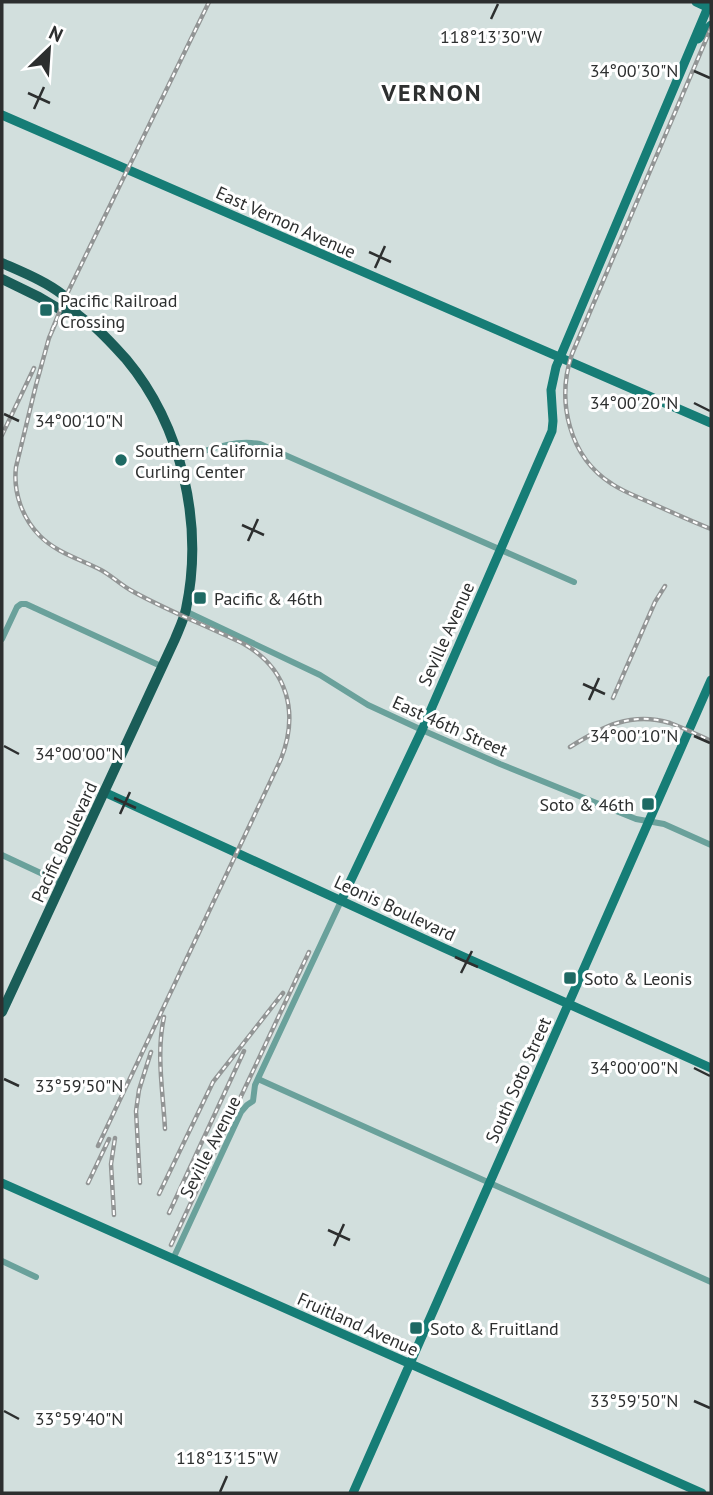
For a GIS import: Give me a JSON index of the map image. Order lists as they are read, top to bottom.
{
  "streets": {
    "main road": ["Pacific Boulevard"],
    "street": [
      "East Vernon Avenue",
      "Seville Avenue",
      "East 46th Street",
      "Leonis Boulevard",
      "South Soto Street",
      "Fruitland Avenue"
    ]
  },
  "crossings": [
    ["East Vernon Avenue", "Seville Avenue"],
    ["Seville Avenue", "East 46th Street"],
    ["Seville Avenue", "Leonis Boulevard"],
    ["Seville Avenue", "Fruitland Avenue"],
    ["East 46th Street", "Pacific Boulevard"],
    ["East 46th Street", "South Soto Street"],
    ["Pacific Boulevard", "Leonis Boulevard"],
    ["Leonis Boulevard", "South Soto Street"],
    ["South Soto Street", "Fruitland Avenue"]
  ],
  "districts": ["VERNON"],
  "places": {
    "transit": [
      "Pacific Railroad Crossing",
      "Pacific & 46th",
      "Soto & 46th",
      "Soto & Leonis",
      "Soto & Fruitland"
    ],
    "other": ["Southern California Curling Center"]
  },
  "north": "top right",
  "coordinates": [
    "118°13'30\"W",
    "34°00'30\"N",
    "34°00'20\"N",
    "34°00'10\"N",
    "34°00'00\"N",
    "33°59'50\"N",
    "33°59'40\"N",
    "118°13'15\"W"
  ]
}
